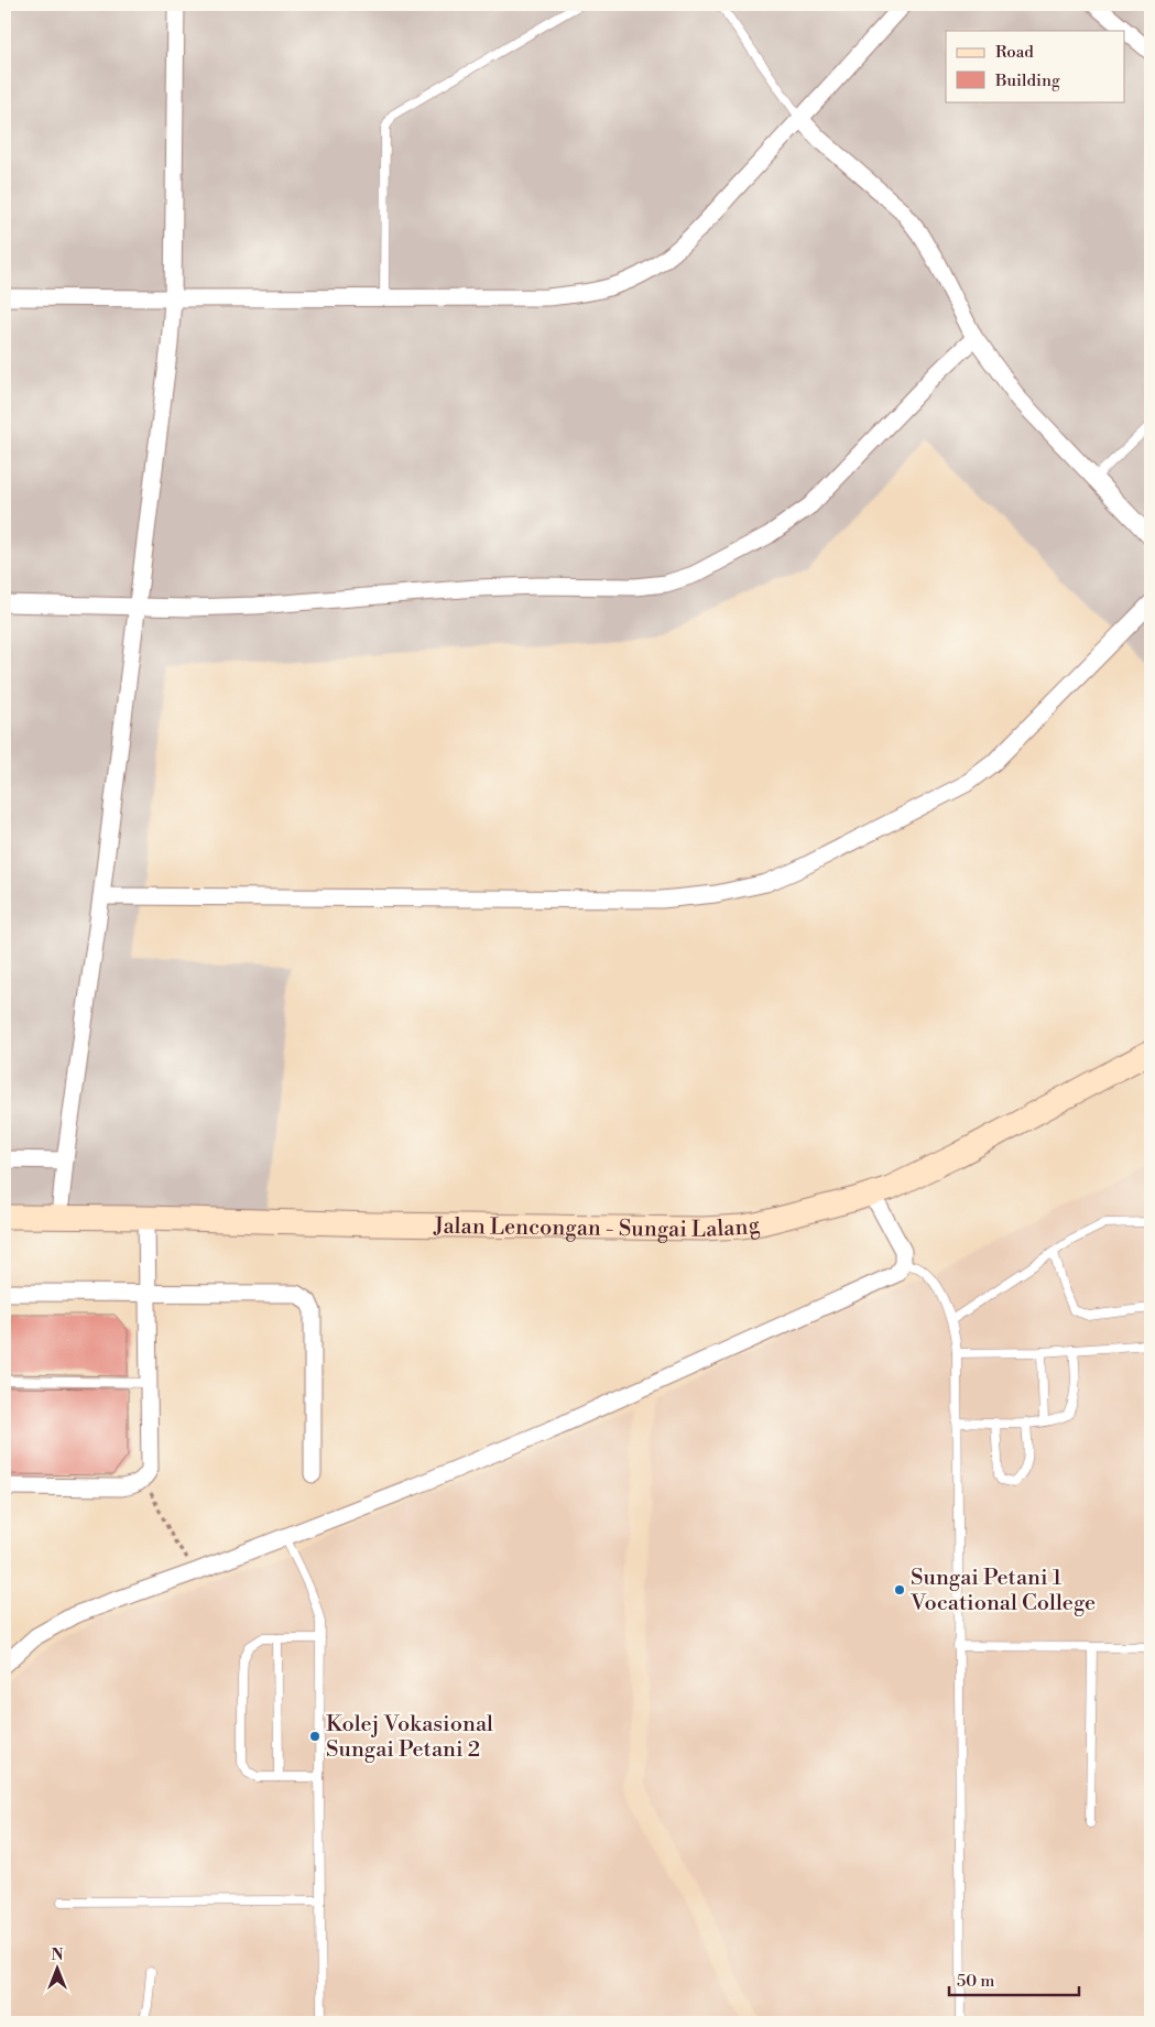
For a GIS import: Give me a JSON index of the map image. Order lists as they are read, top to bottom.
{
  "streets": {
    "street": ["Jalan Lencongan - Sungai Lalang"]
  },
  "places": ["Sungai Petani 1 Vocational College", "Kolej Vokasional Sungai Petani 2"],
  "legend": ["Road", "Building"],
  "scale_bar": "50 m",
  "north": "top"
}
